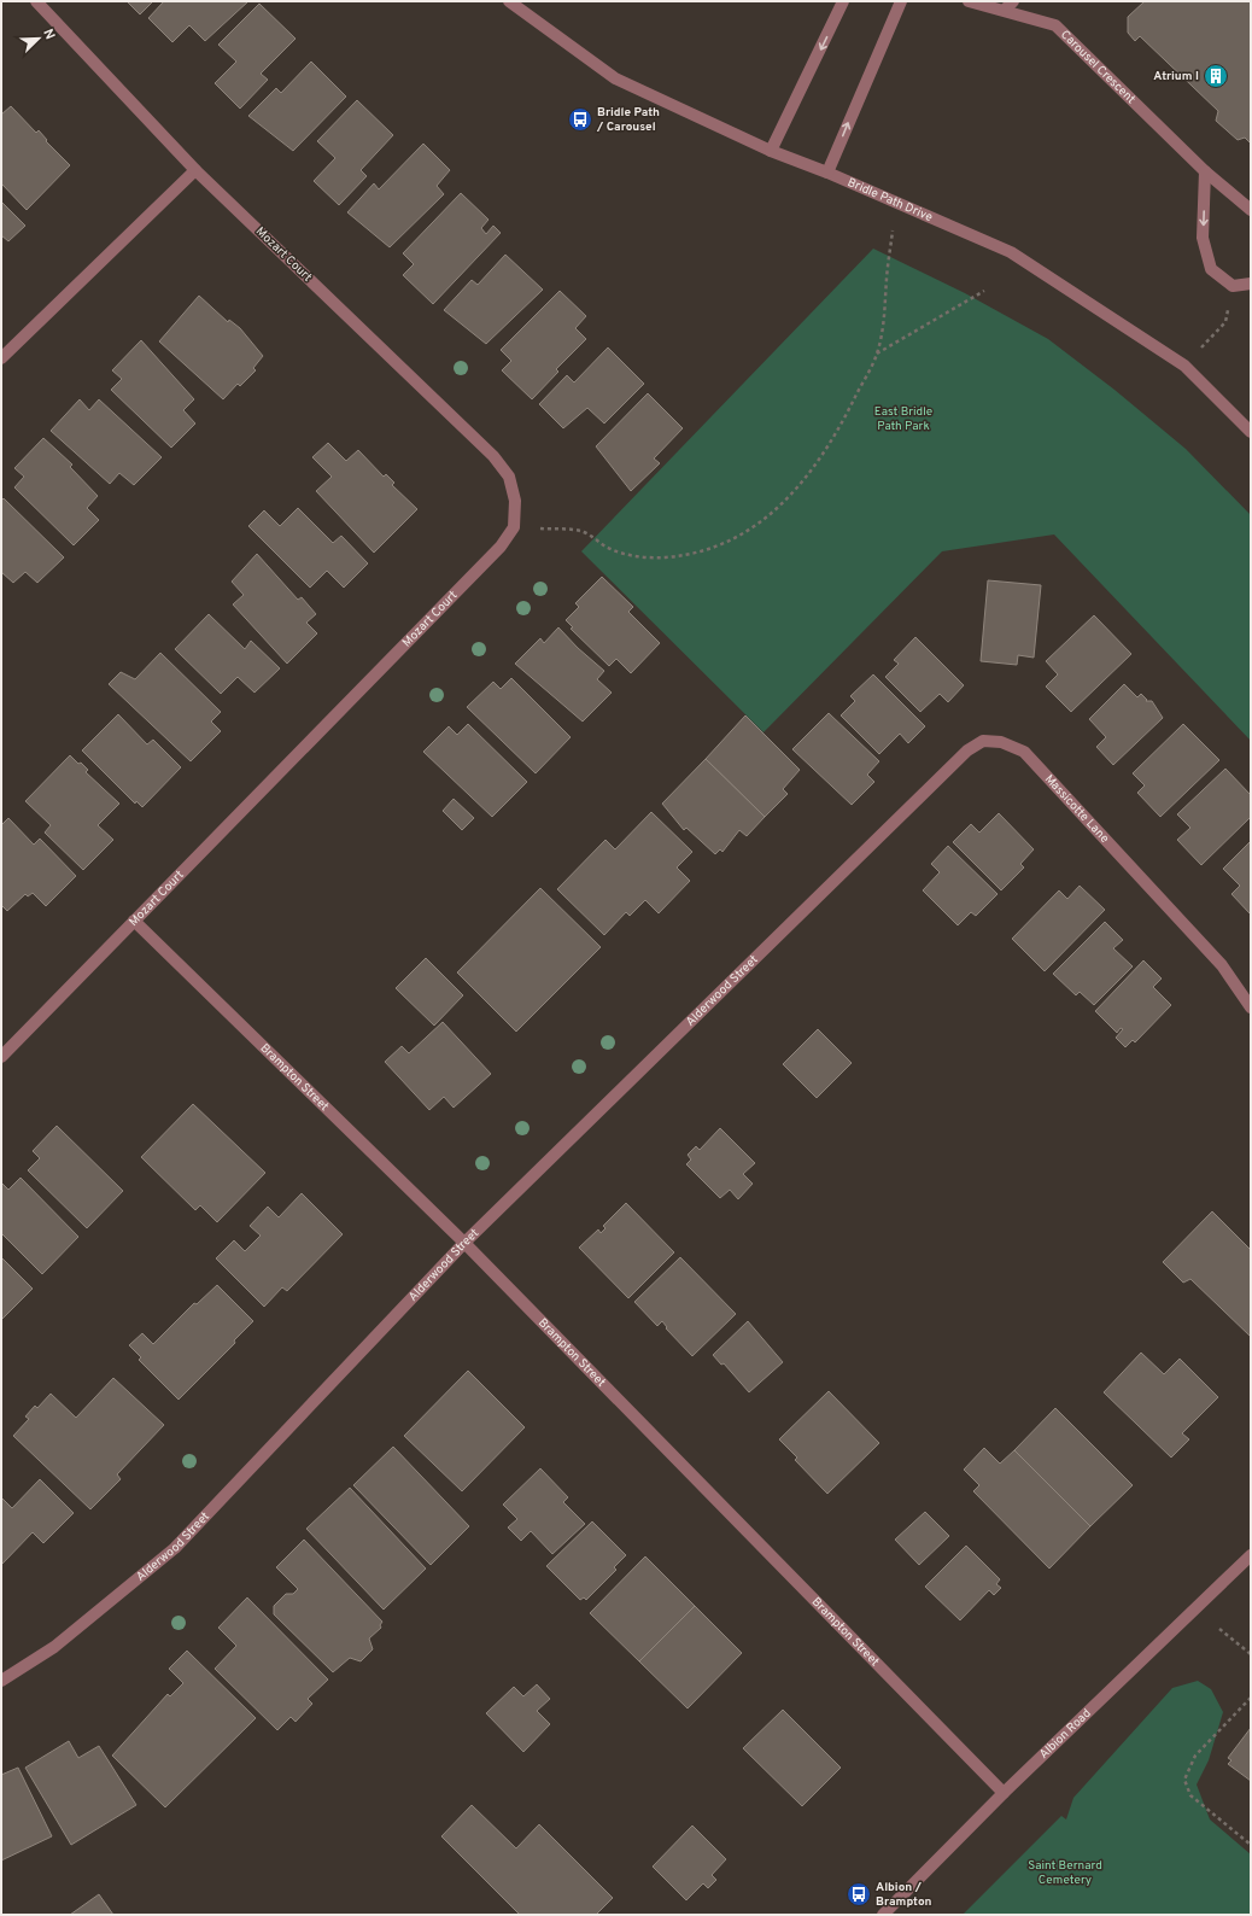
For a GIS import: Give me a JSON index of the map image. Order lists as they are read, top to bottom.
{
  "streets": {
    "street": [
      "Carousel Crescent",
      "Bridle Path Drive",
      "Mozart Court",
      "Massicotte Lane",
      "Alderwood Street",
      "Brampton Street",
      "Albion Road"
    ]
  },
  "crossings": [
    ["Mozart Court", "Brampton Street"],
    ["Massicotte Lane", "Alderwood Street"],
    ["Alderwood Street", "Brampton Street"],
    ["Brampton Street", "Albion Road"]
  ],
  "parks": ["East Bridle Path Park", "Saint Bernard Cemetery"],
  "places": {
    "building": ["Atrium I"],
    "bus stop": ["Bridle Path / Carousel", "Albion / Brampton"]
  },
  "north": "top right"
}
